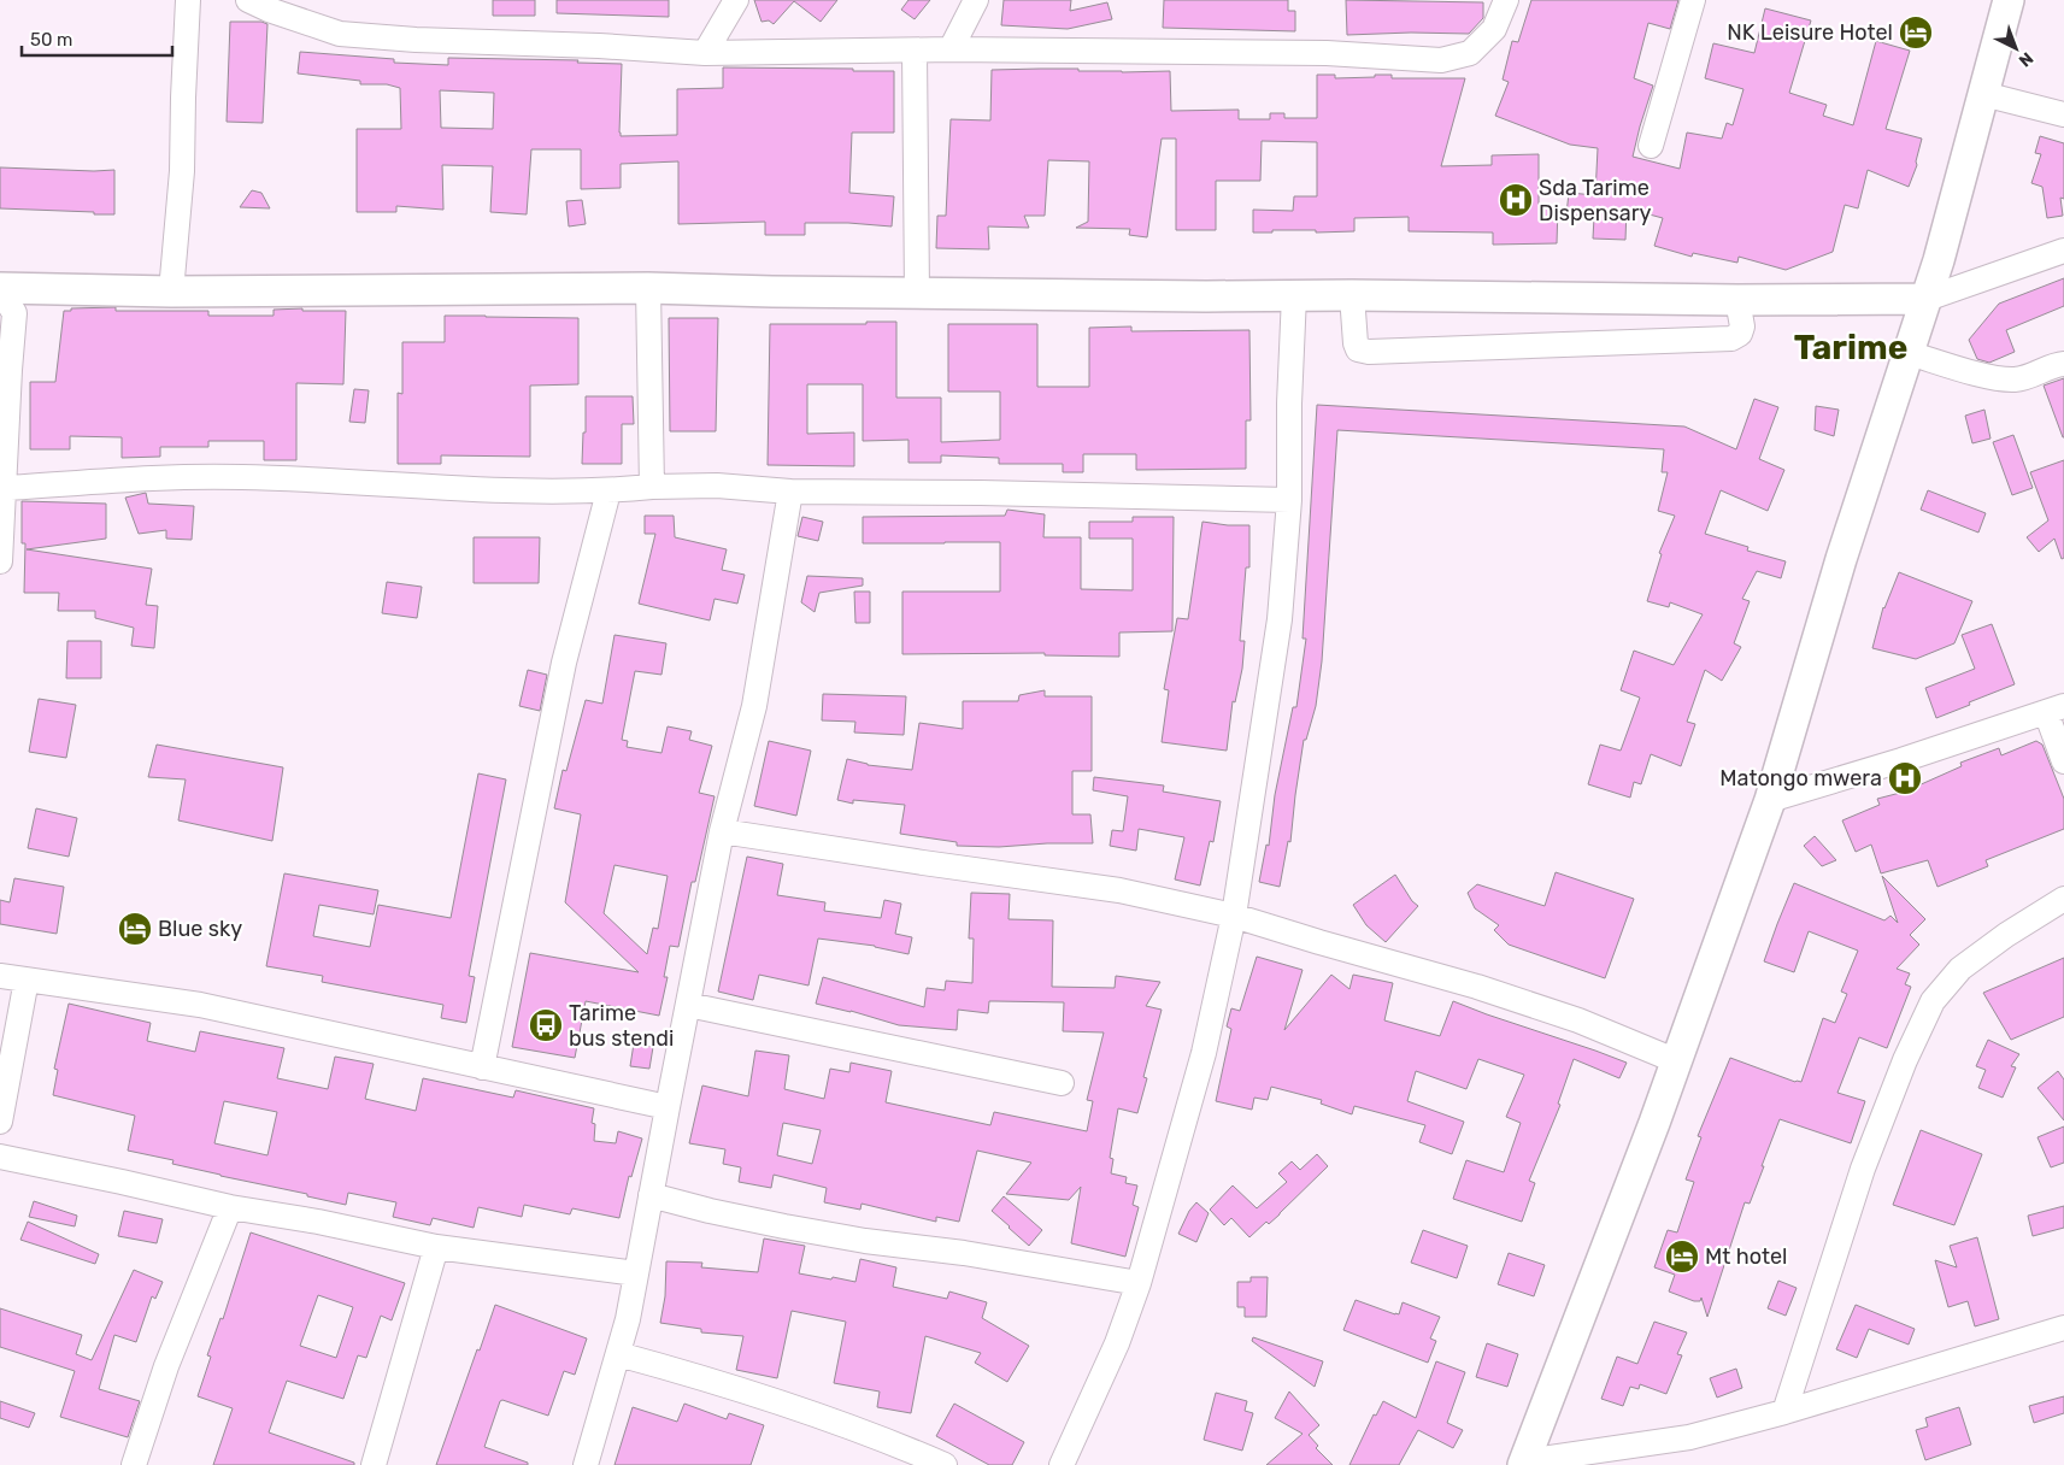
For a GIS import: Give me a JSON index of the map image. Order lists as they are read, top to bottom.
{
  "districts": ["Tarime"],
  "places": {
    "hotel": ["NK Leisure Hotel", "Blue sky", "Mt hotel"],
    "hospital": ["Sda Tarime Dispensary", "Matongo mwera"],
    "bus stop": ["Tarime bus stendi"]
  },
  "scale_bar": "50 m",
  "north": "bottom right"
}
